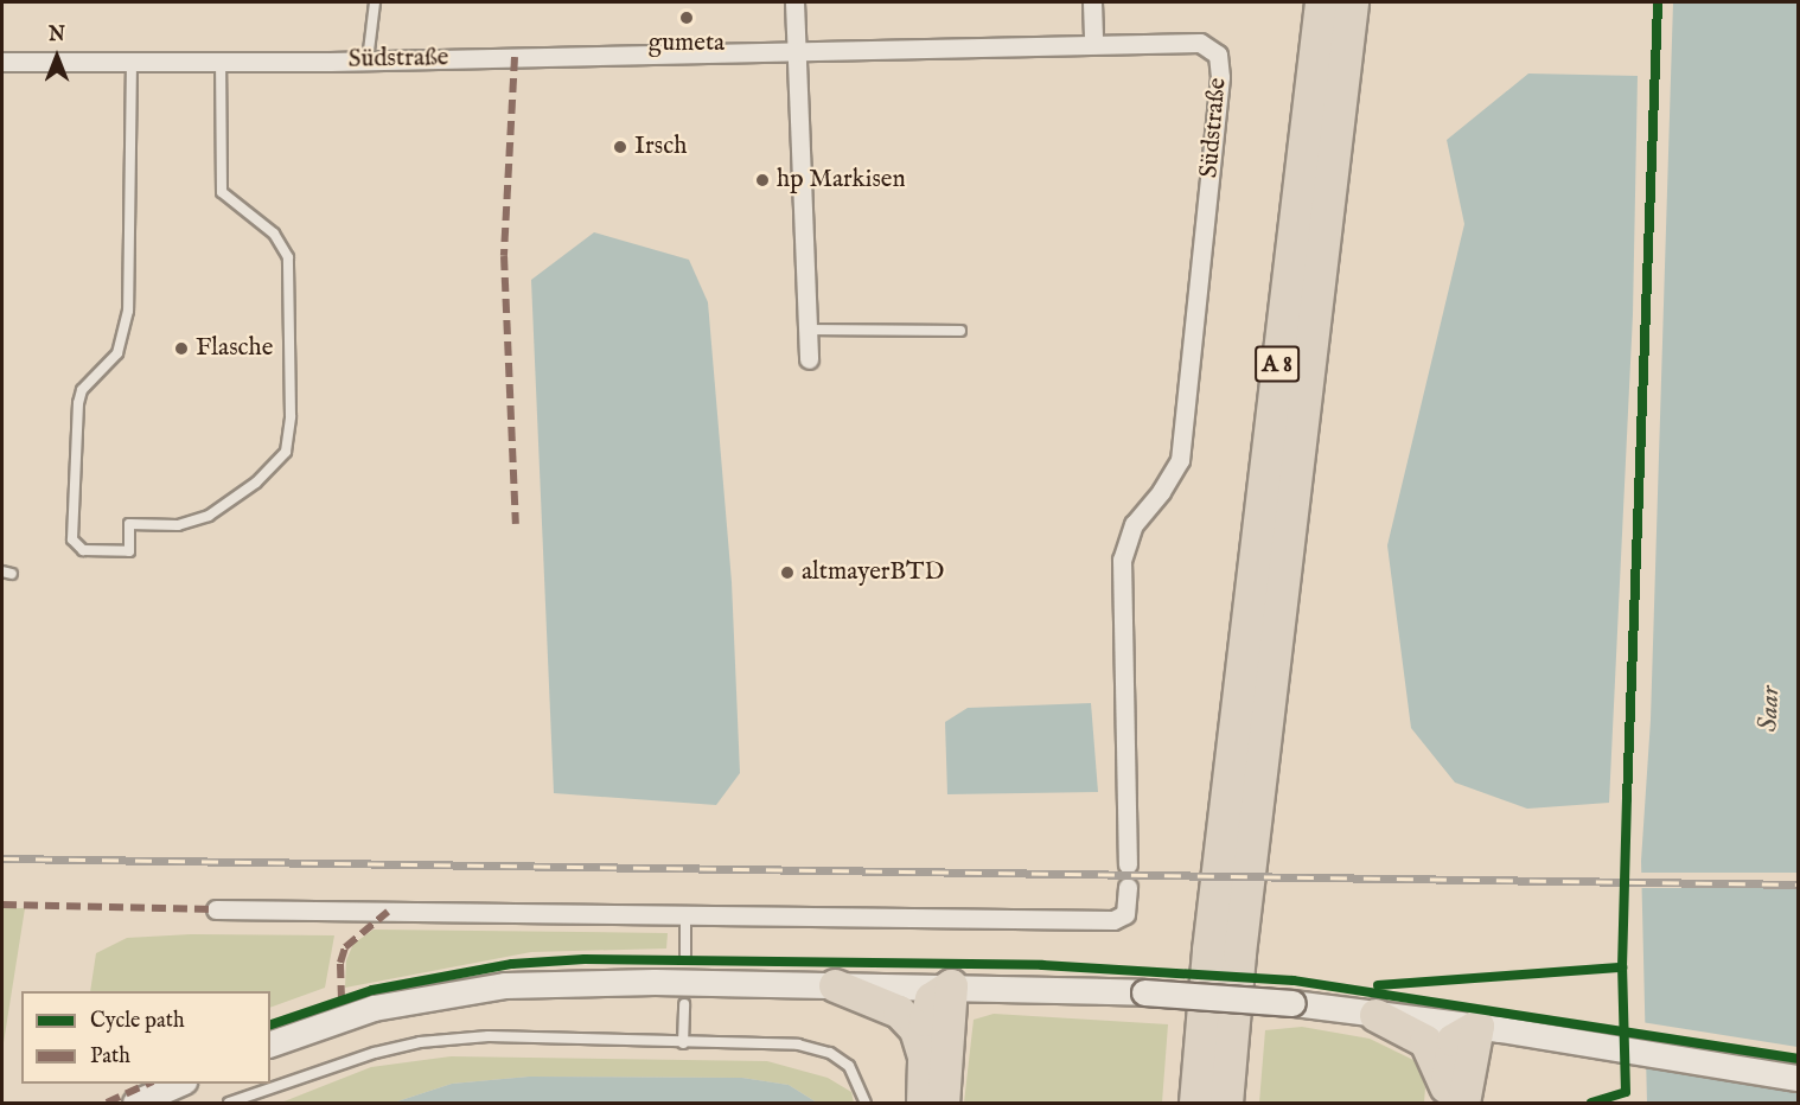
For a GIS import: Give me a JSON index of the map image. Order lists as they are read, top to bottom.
{
  "streets": {
    "highway": ["A 8"],
    "street": ["Südstraße"]
  },
  "water": ["Saar"],
  "places": [
    "gumeta",
    "Irsch",
    "hp Markisen",
    "Flasche",
    "altmayerBTD"
  ],
  "legend": ["Cycle path", "Path"],
  "north": "top"
}
